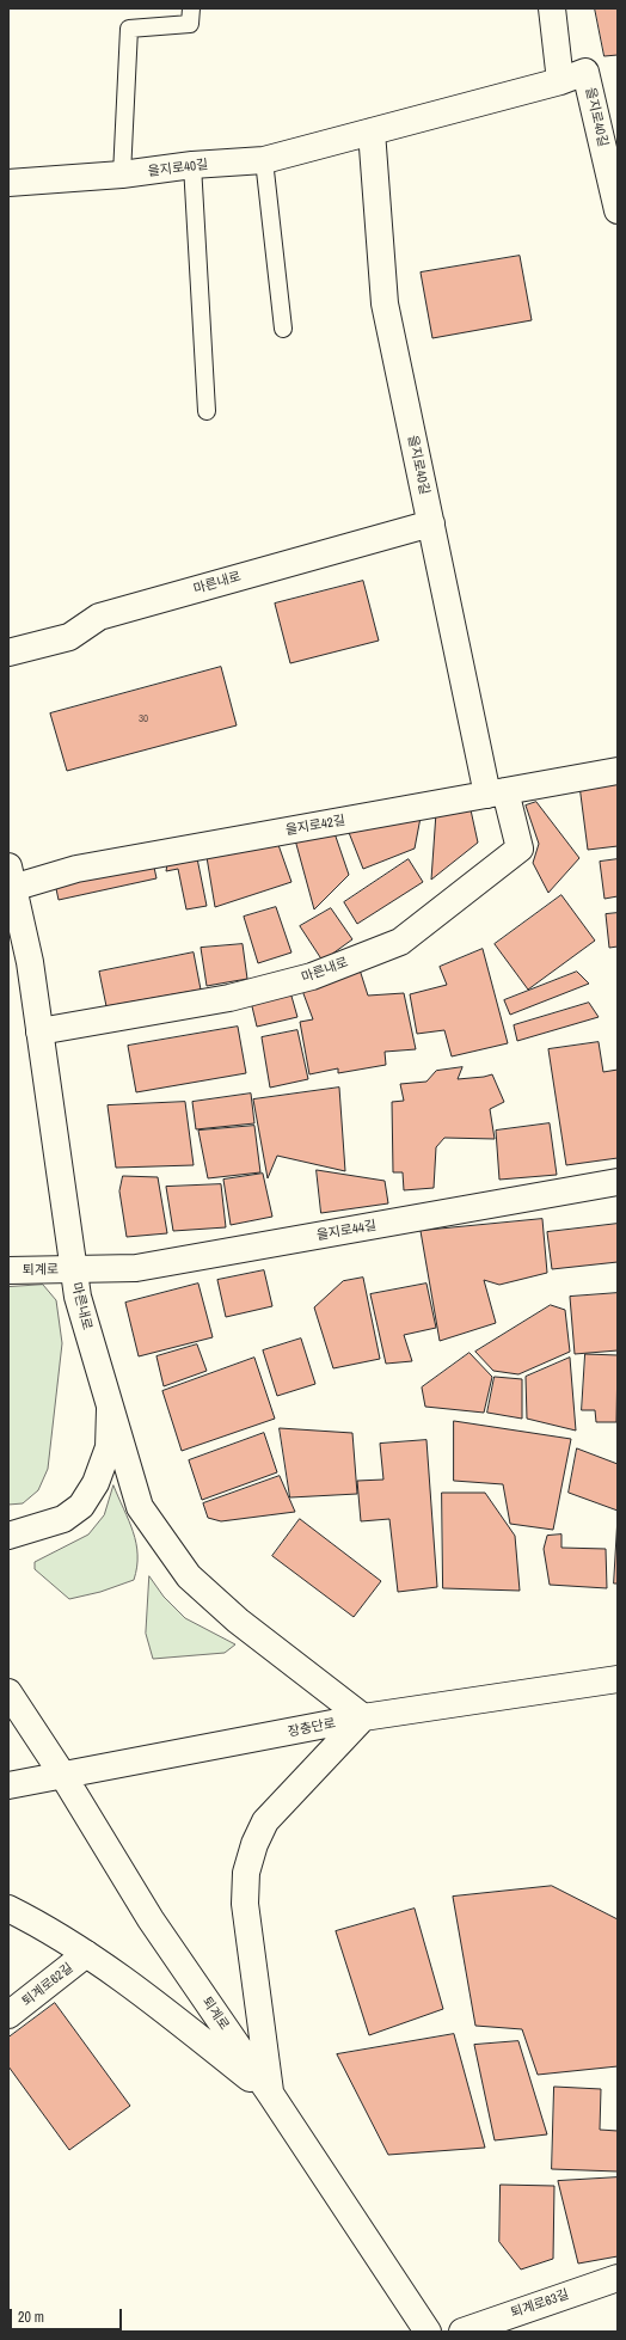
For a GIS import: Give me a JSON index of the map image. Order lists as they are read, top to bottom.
{
  "streets": {
    "street": [
      "을지로40길",
      "마른내로",
      "을지로42길",
      "을지로44길",
      "퇴계로",
      "장충단로",
      "퇴계로62길",
      "퇴계로63길"
    ]
  },
  "crossings": [
    ["을지로40길", "마른내로"],
    ["을지로40길", "을지로42길"],
    ["마른내로", "을지로42길"],
    ["마른내로", "을지로44길"],
    ["마른내로", "퇴계로"],
    ["마른내로", "장충단로"],
    ["을지로44길", "퇴계로"],
    ["퇴계로", "장충단로"]
  ],
  "house_numbers": ["30"],
  "scale_bar": "20 m"
}
